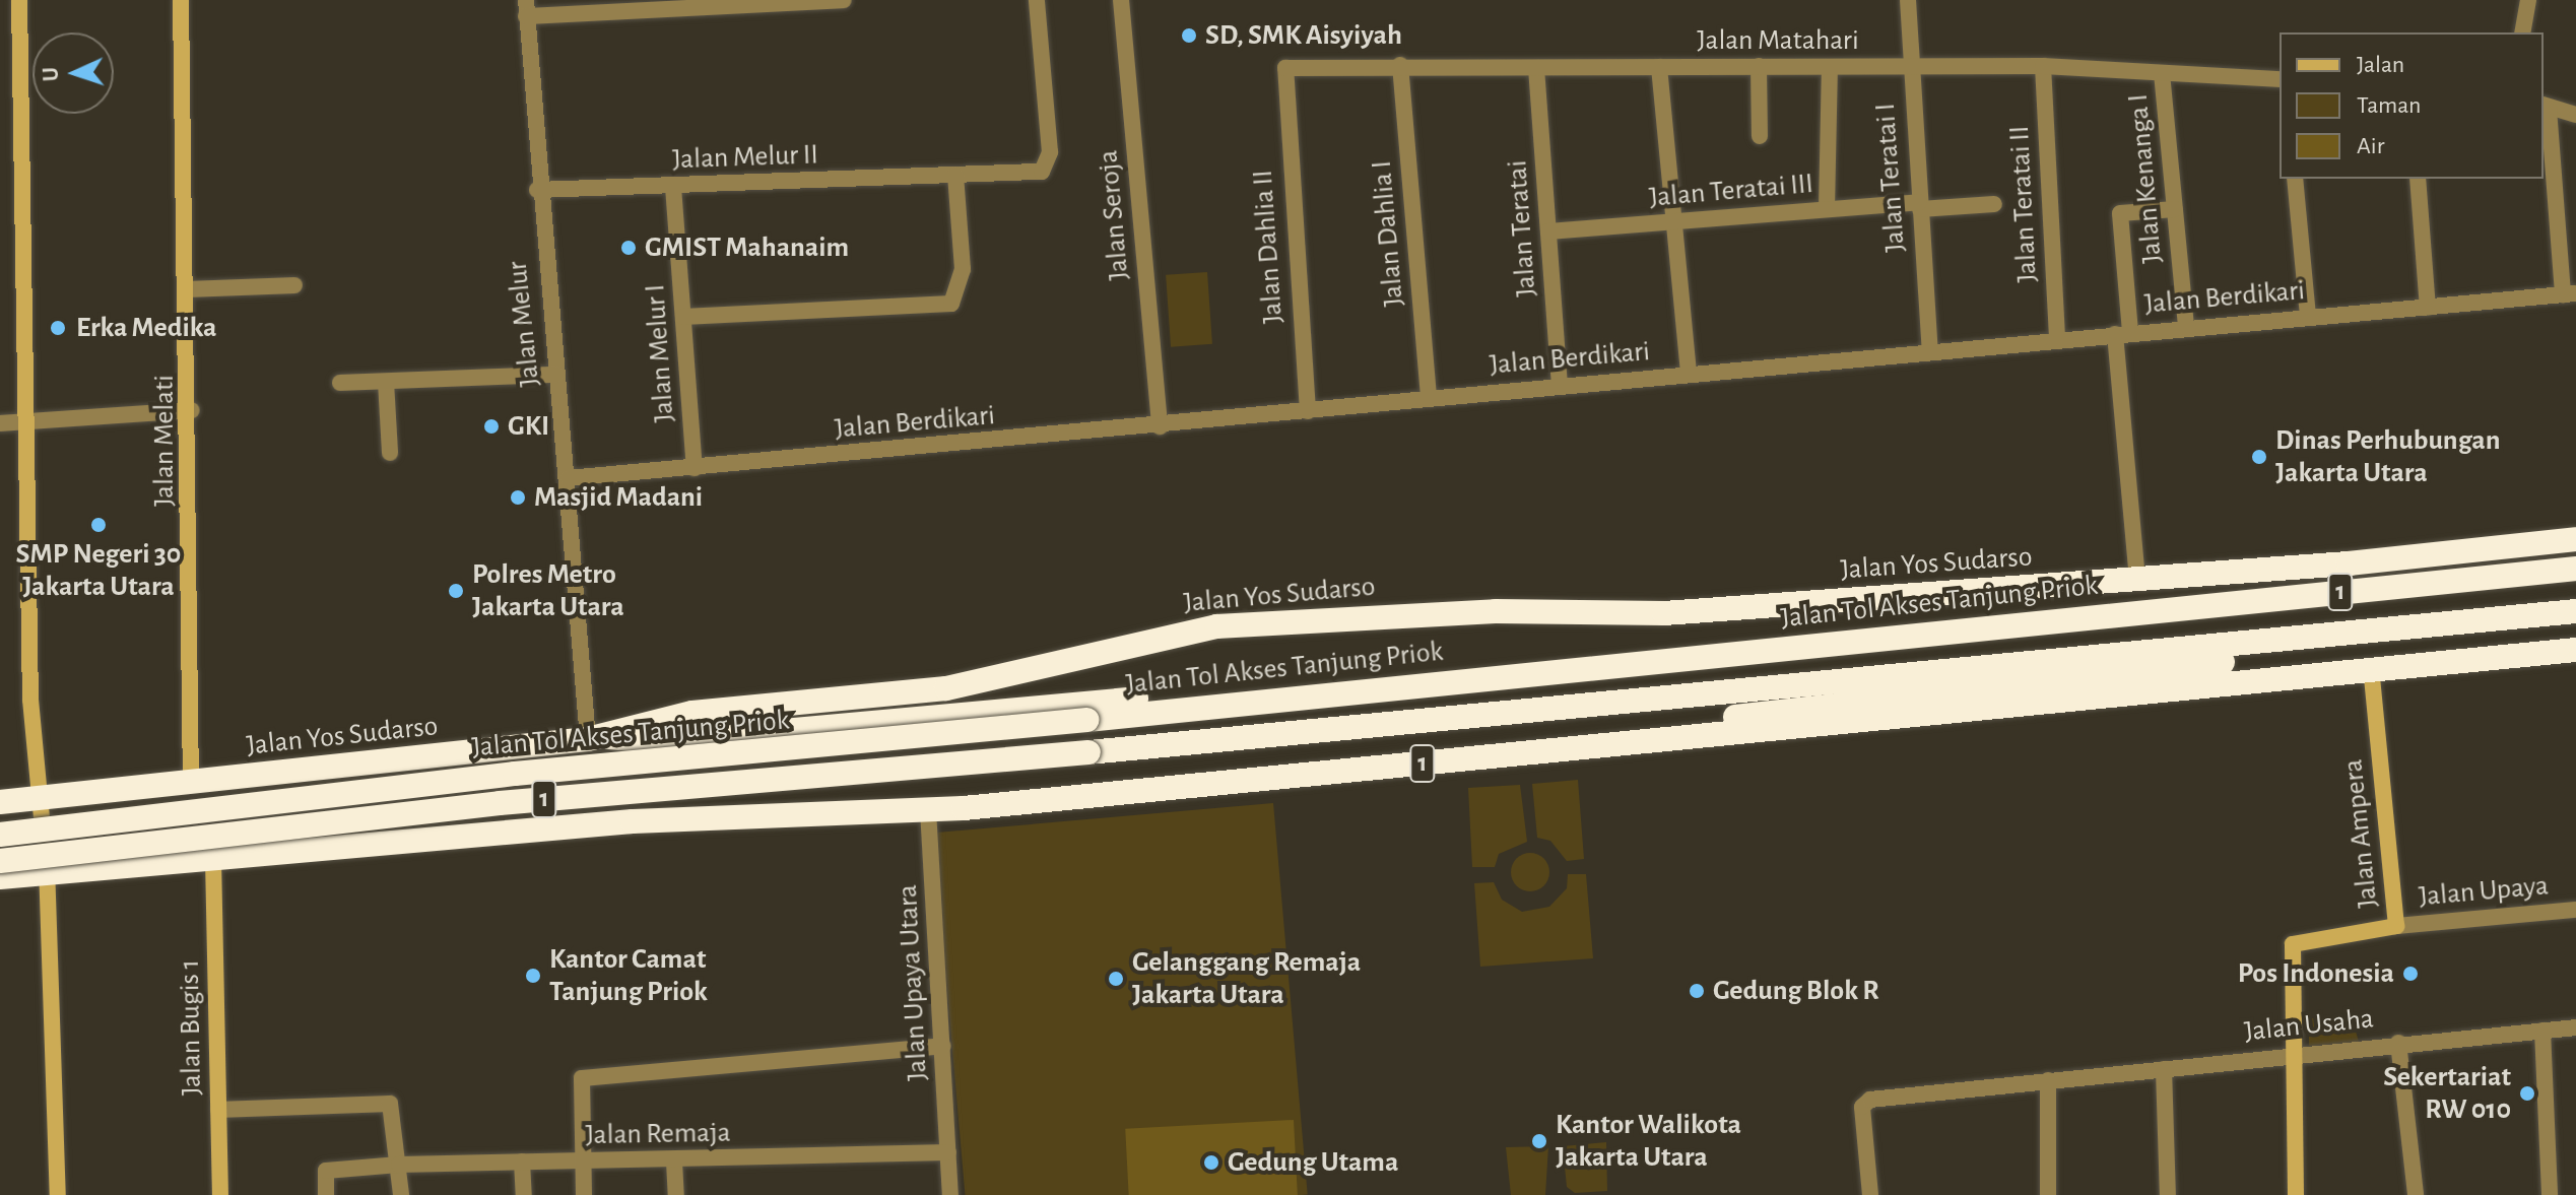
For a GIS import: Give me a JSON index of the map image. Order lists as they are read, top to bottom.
{
  "streets": {
    "highway": ["Jalan Yos Sudarso", "1", "Jalan Tol Akses Tanjung Priok"],
    "street": [
      "Jalan Matahari",
      "Jalan Melur II",
      "Jalan Teratai I",
      "Jalan Kenanga I",
      "Jalan Teratai III",
      "Jalan Teratai II",
      "Jalan Seroja",
      "Jalan Teratai",
      "Jalan Dahlia I",
      "Jalan Dahlia II",
      "Jalan Berdikari",
      "Jalan Melur",
      "Jalan Melur I",
      "Jalan Melati",
      "Jalan Ampera",
      "Jalan Upaya",
      "Jalan Upaya Utara",
      "Jalan Usaha",
      "Jalan Bugis 1",
      "Jalan Remaja"
    ]
  },
  "crossings": [
    ["Jalan Matahari", "Jalan Teratai I"],
    ["Jalan Matahari", "Jalan Kenanga I"],
    ["Jalan Matahari", "Jalan Teratai II"],
    ["Jalan Matahari", "Jalan Teratai"],
    ["Jalan Matahari", "Jalan Dahlia I"],
    ["Jalan Matahari", "Jalan Dahlia II"],
    ["Jalan Melur II", "Jalan Melur"],
    ["Jalan Melur II", "Jalan Melur I"],
    ["Jalan Teratai I", "Jalan Teratai III"],
    ["Jalan Teratai I", "Jalan Berdikari"],
    ["Jalan Kenanga I", "Jalan Berdikari"],
    ["Jalan Teratai III", "Jalan Teratai"],
    ["Jalan Teratai II", "Jalan Berdikari"],
    ["Jalan Seroja", "Jalan Berdikari"],
    ["Jalan Teratai", "Jalan Berdikari"],
    ["Jalan Dahlia I", "Jalan Berdikari"],
    ["Jalan Dahlia II", "Jalan Berdikari"],
    ["Jalan Berdikari", "Jalan Melur"],
    ["Jalan Berdikari", "Jalan Melur I"],
    ["Jalan Melur", "Jalan Yos Sudarso"],
    ["Jalan Melati", "Jalan Yos Sudarso"],
    ["1", "Jalan Ampera"],
    ["1", "Jalan Upaya Utara"],
    ["1", "Jalan Bugis 1"],
    ["Jalan Ampera", "Jalan Upaya"],
    ["Jalan Ampera", "Jalan Usaha"],
    ["Jalan Upaya Utara", "Jalan Remaja"]
  ],
  "places": [
    "SD, SMK Aisyiyah",
    "GMIST Mahanaim",
    "Erka Medika",
    "GKI",
    "Dinas Perhubungan Jakarta Utara",
    "Masjid Madani",
    "SMP Negeri 30 Jakarta Utara",
    "Polres Metro Jakarta Utara",
    "Pos Indonesia",
    "Kantor Camat Tanjung Priok",
    "Gelanggang Remaja Jakarta Utara",
    "Gedung Blok R",
    "Sekertariat RW 010",
    "Kantor Walikota Jakarta Utara",
    "Gedung Utama"
  ],
  "legend": ["Jalan", "Taman", "Air"],
  "north": "left"
}
